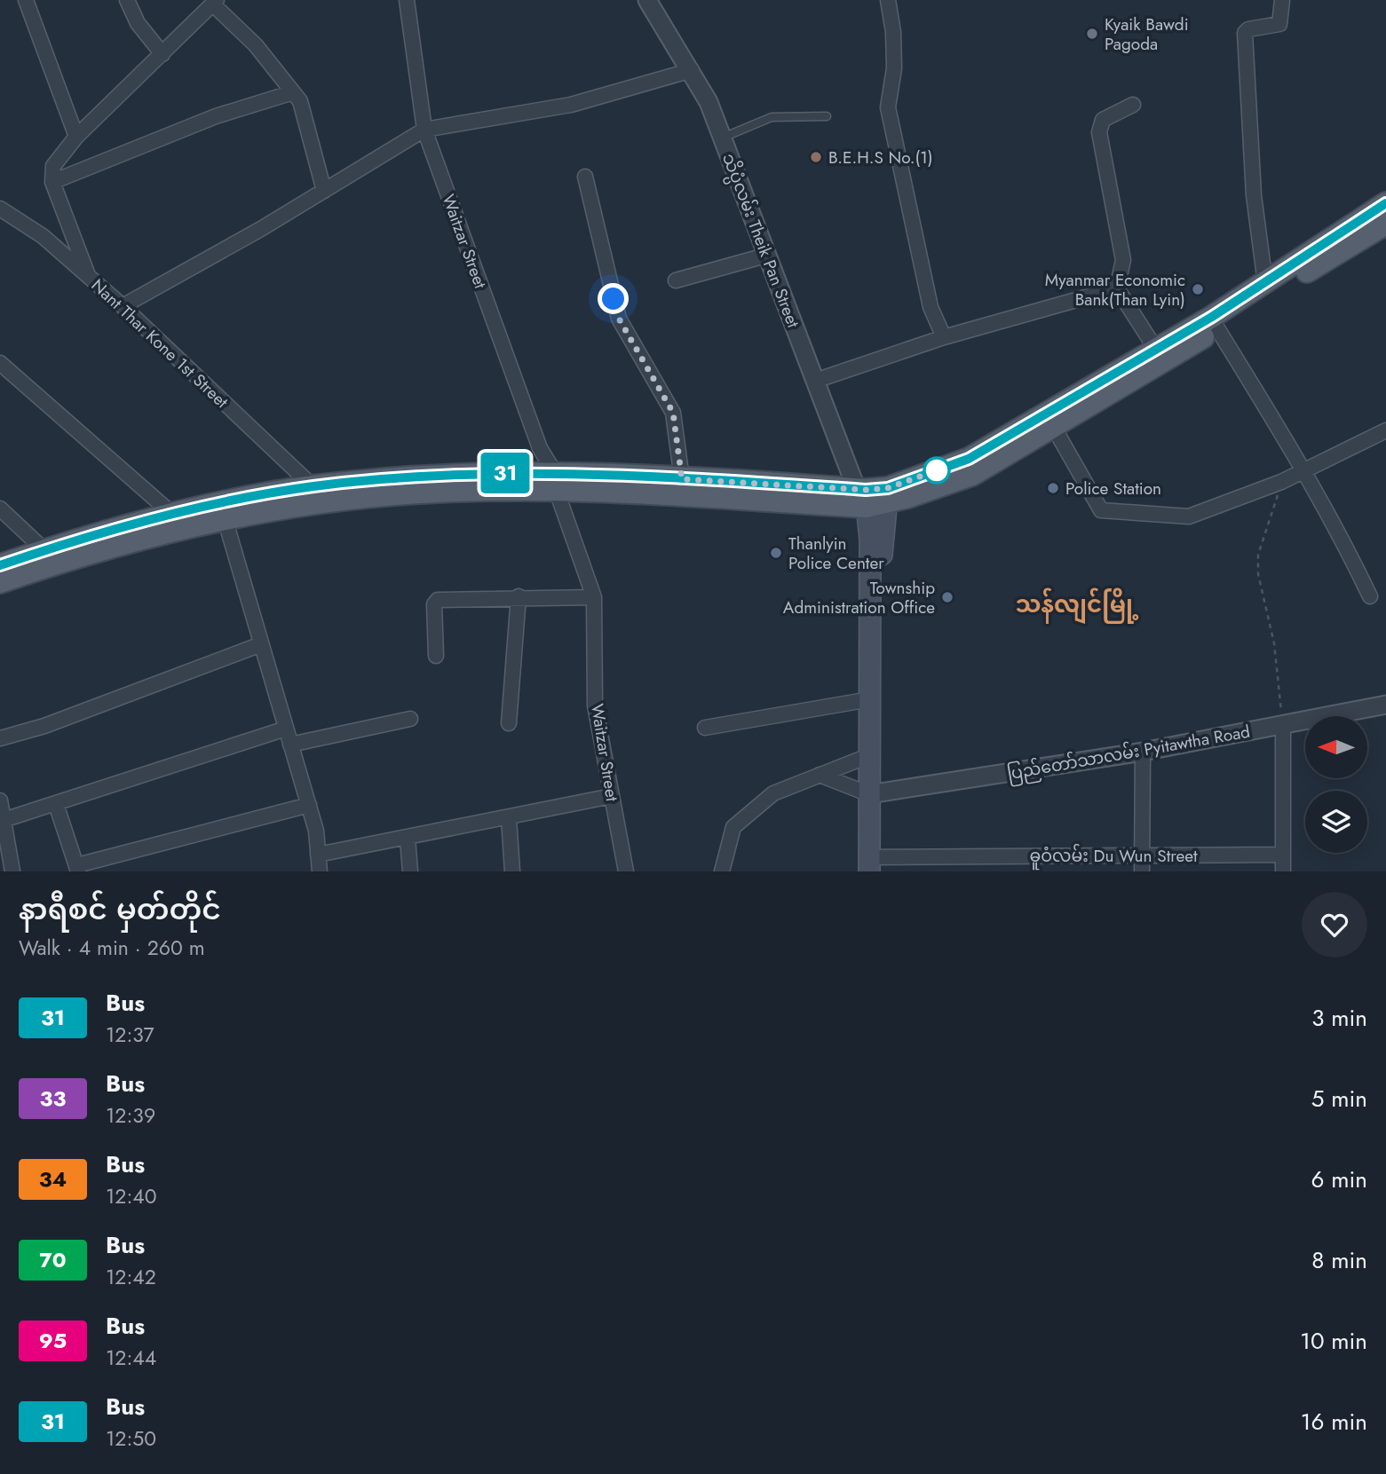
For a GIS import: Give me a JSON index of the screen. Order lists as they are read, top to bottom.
{
  "streets": {
    "street": [
      "သိပ္ပံလမ်း Theik Pan Street",
      "Waitzar Street",
      "Nant Thar Kone 1st Street",
      "ပြည်တော်သာလမ်း Pyitawtha Road",
      "ဓူဝံလမ်း Du Wun Street"
    ]
  },
  "districts": ["သန်လျင်မြို့"],
  "places": [
    "Kyaik Bawdi Pagoda",
    "B.E.H.S No.(1)",
    "Myanmar Economic Bank(Than Lyin)",
    "Police Station",
    "Thanlyin Police Center",
    "Township Administration Office"
  ],
  "lines": ["bus line 31"],
  "north": "left",
  "page": {
    "on_map": "31",
    "heading": ["နာရီစင် မှတ်တိုင်", "Walk · 4 min · 260 m"],
    "list": [
      {
        "mark": "31",
        "name": "Bus",
        "note": "12:37",
        "value": "3 min"
      },
      {
        "mark": "33",
        "name": "Bus",
        "note": "12:39",
        "value": "5 min"
      },
      {
        "mark": "34",
        "name": "Bus",
        "note": "12:40",
        "value": "6 min"
      },
      {
        "mark": "70",
        "name": "Bus",
        "note": "12:42",
        "value": "8 min"
      },
      {
        "mark": "95",
        "name": "Bus",
        "note": "12:44",
        "value": "10 min"
      },
      {
        "mark": "31",
        "name": "Bus",
        "note": "12:50",
        "value": "16 min"
      }
    ]
  }
}
